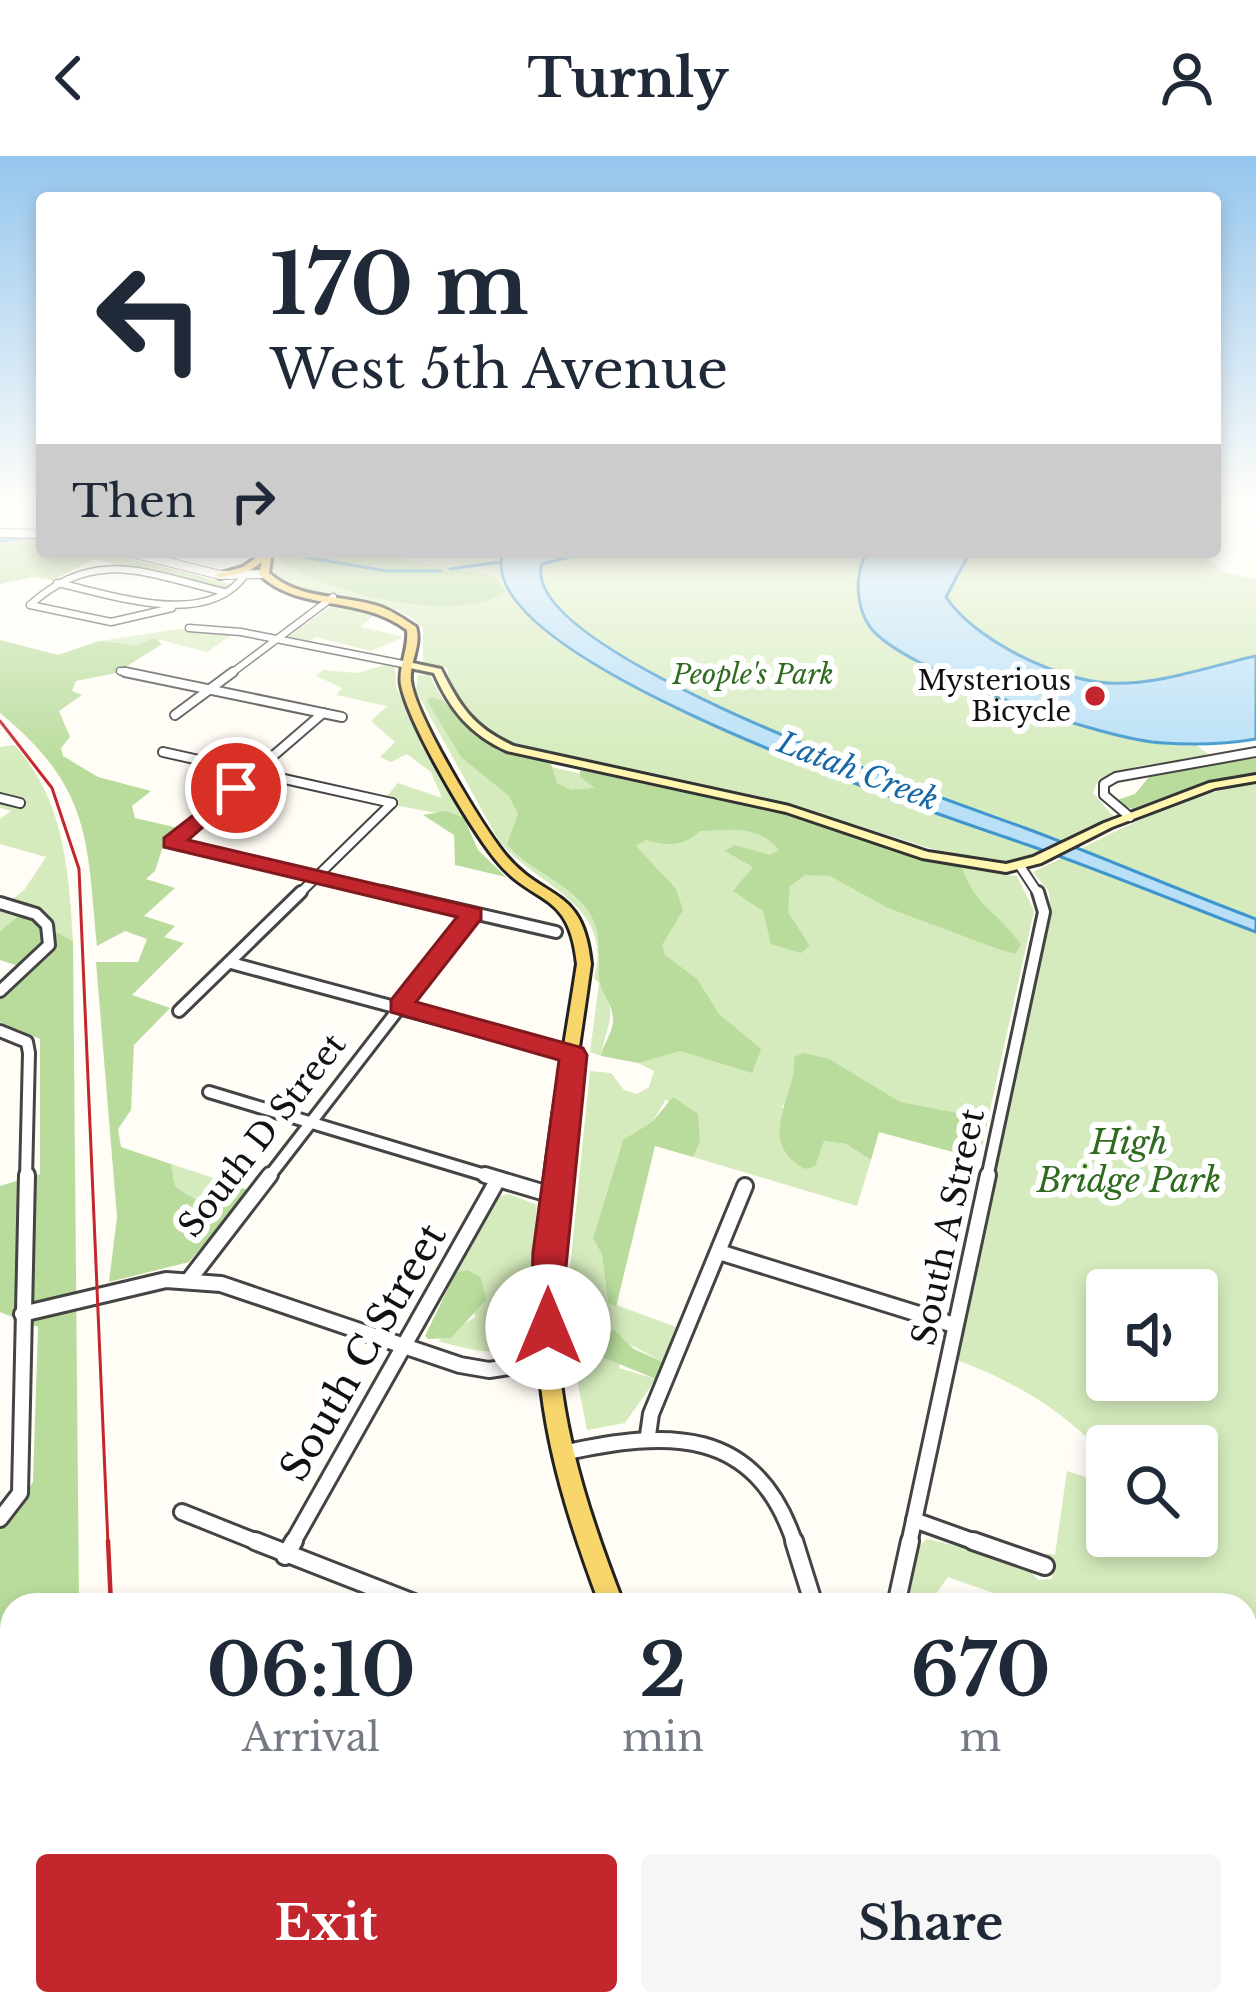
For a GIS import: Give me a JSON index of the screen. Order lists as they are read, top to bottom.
{
  "streets": {
    "street": ["South D Street", "South A Street", "South C Street"]
  },
  "water": ["Latah Creek"],
  "parks": ["People's Park", "High Bridge Park"],
  "places": ["Mysterious Bicycle"],
  "page": {
    "header": "Turnly",
    "turn": ["170 m", "West 5th Avenue"],
    "then": "Then",
    "eta": [
      "06:10",
      "Arrival",
      "2",
      "min",
      "670",
      "m"
    ],
    "buttons": ["Exit", "Share"]
  }
}
